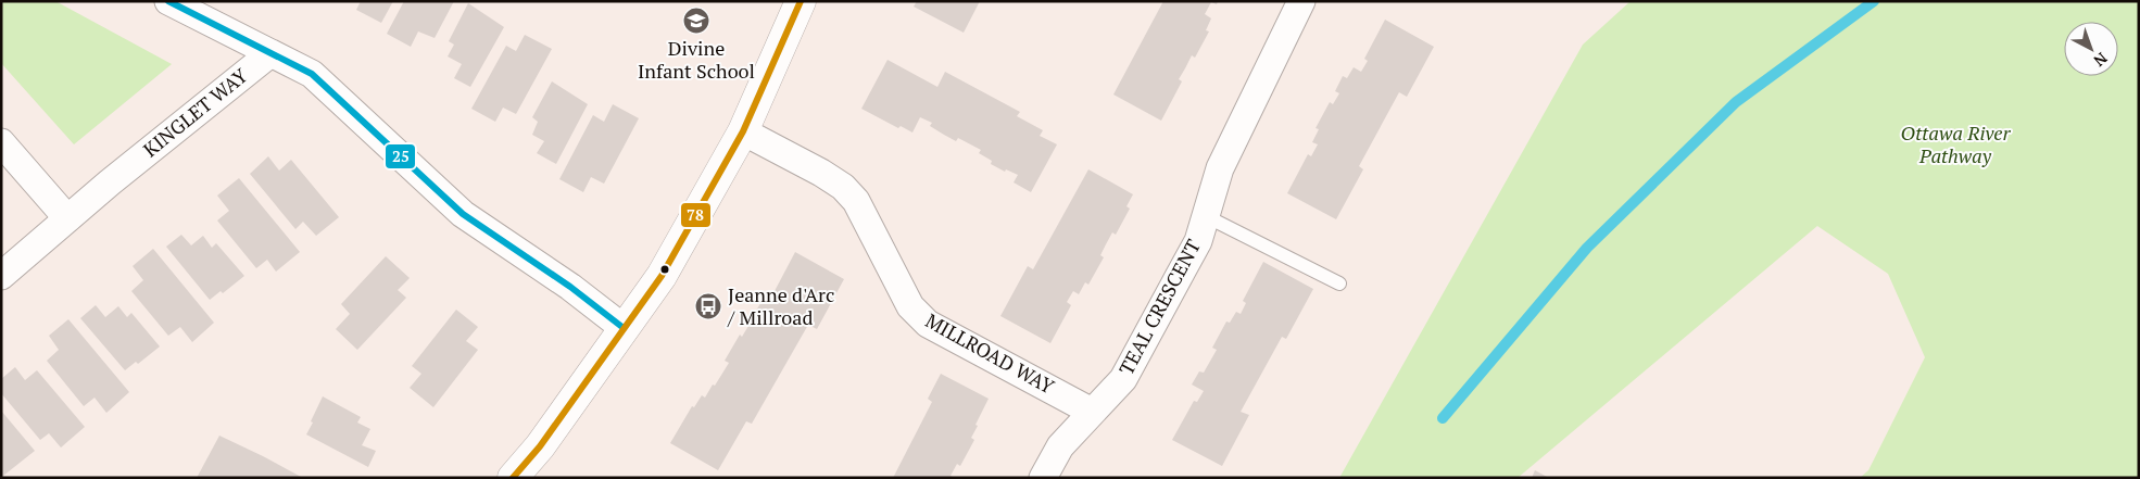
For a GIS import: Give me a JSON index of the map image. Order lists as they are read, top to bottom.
{
  "streets": {
    "street": ["KINGLET WAY", "TEAL CRESCENT", "MILLROAD WAY"]
  },
  "crossings": [
    ["TEAL CRESCENT", "MILLROAD WAY"]
  ],
  "parks": ["Ottawa River Pathway"],
  "places": {
    "school or university": ["Divine Infant School"],
    "bus stop": ["Jeanne d'Arc / Millroad"]
  },
  "lines": ["transit line 25", "transit line 78"],
  "north": "bottom right"
}
